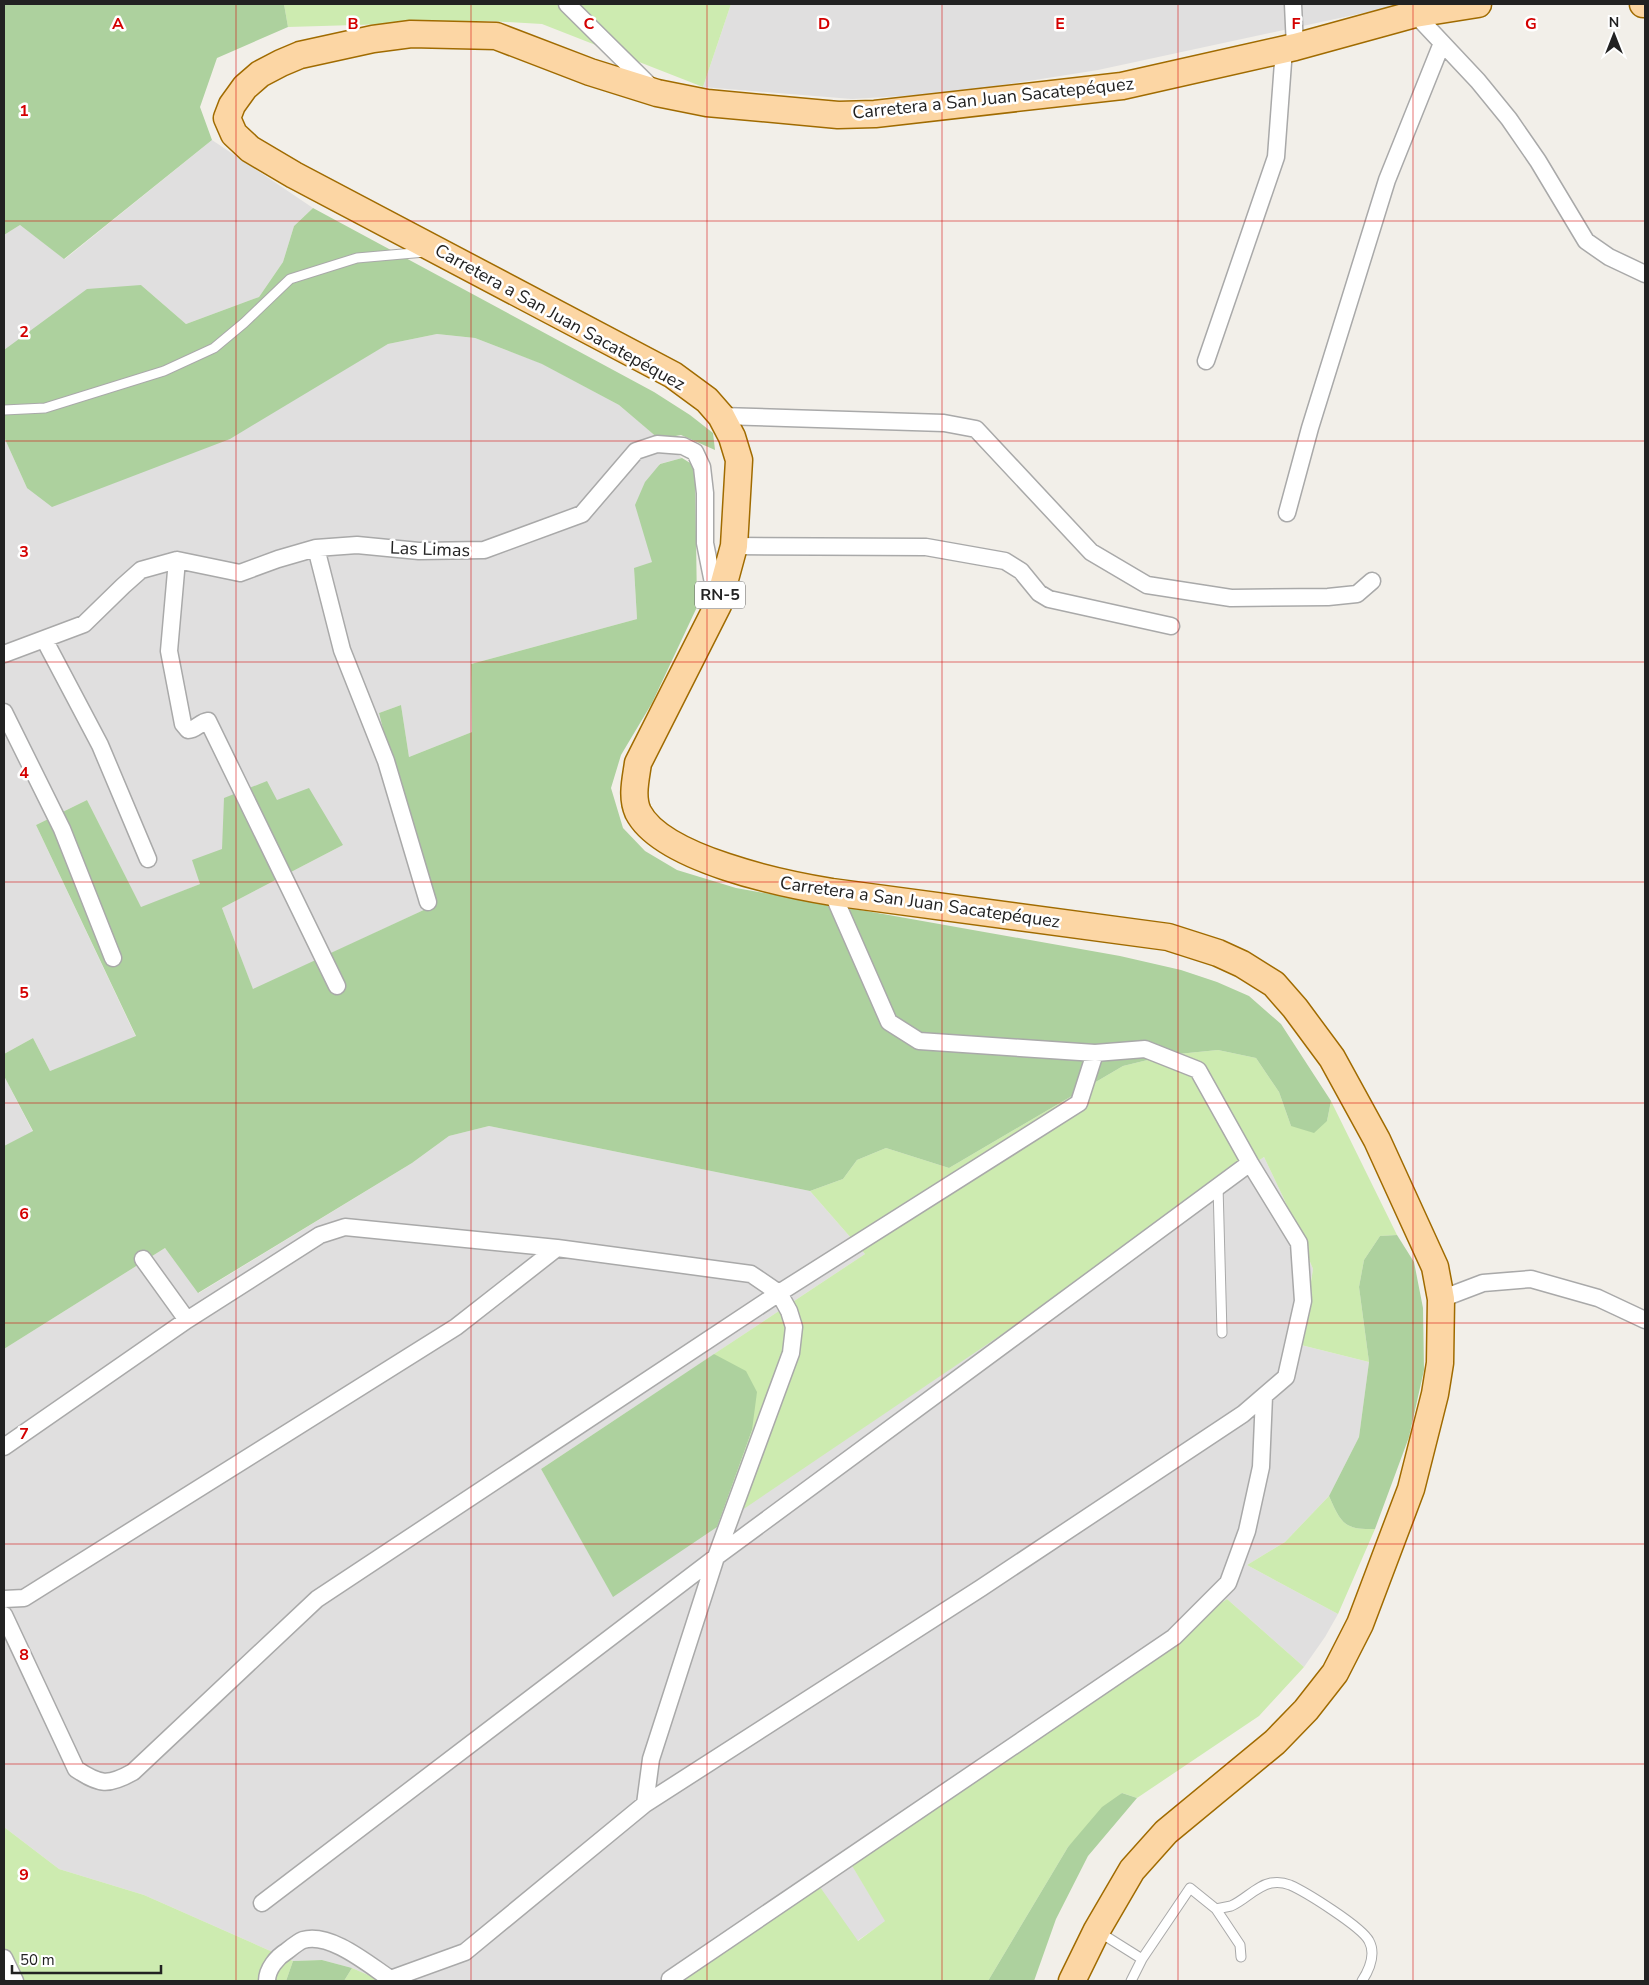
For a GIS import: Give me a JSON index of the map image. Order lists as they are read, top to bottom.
{
  "streets": {
    "main road": ["Carretera a San Juan Sacatepéquez", "RN-5"],
    "street": ["Las Limas"]
  },
  "crossings": [
    ["Carretera a San Juan Sacatepéquez", "Las Limas"]
  ],
  "scale_bar": "50 m",
  "north": "top",
  "grid": {
    "columns": [
      "A",
      "B",
      "C",
      "D",
      "E",
      "F",
      "G"
    ],
    "rows": [
      "1",
      "2",
      "3",
      "4",
      "5",
      "6",
      "7",
      "8",
      "9"
    ]
  }
}
